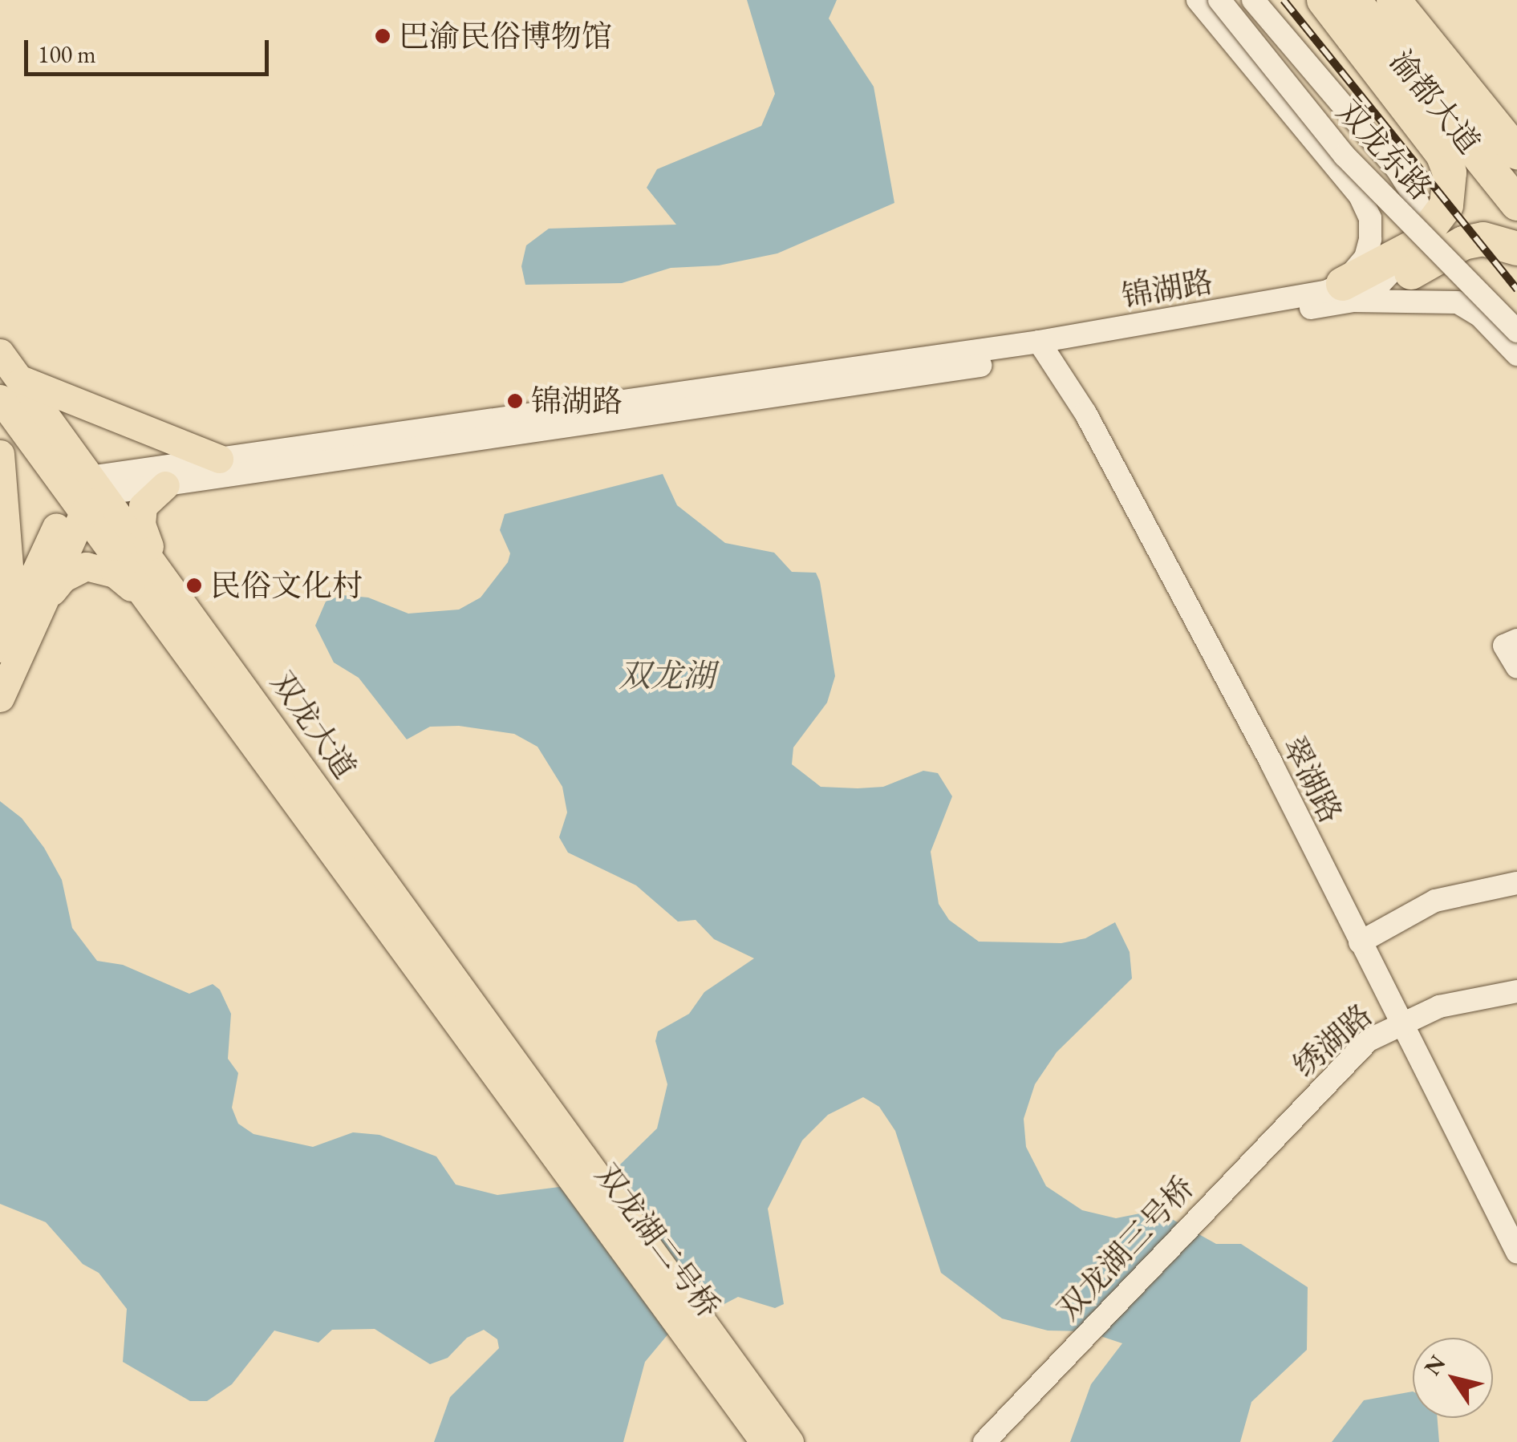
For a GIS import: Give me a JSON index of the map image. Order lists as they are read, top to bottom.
{
  "streets": {
    "highway": ["渝都大道"],
    "main road": ["双龙大道", "双龙湖二号桥"],
    "street": [
      "双龙东路",
      "锦湖路",
      "翠湖路",
      "绣湖路",
      "双龙湖三号桥"
    ]
  },
  "crossings": [
    ["锦湖路", "双龙大道"],
    ["锦湖路", "翠湖路"],
    ["双龙大道", "双龙湖二号桥"],
    ["翠湖路", "绣湖路"],
    ["绣湖路", "双龙湖三号桥"]
  ],
  "water": ["双龙湖"],
  "places": ["巴渝民俗博物馆", "锦湖路", "民俗文化村"],
  "scale_bar": "100 m",
  "north": "top left"
}
